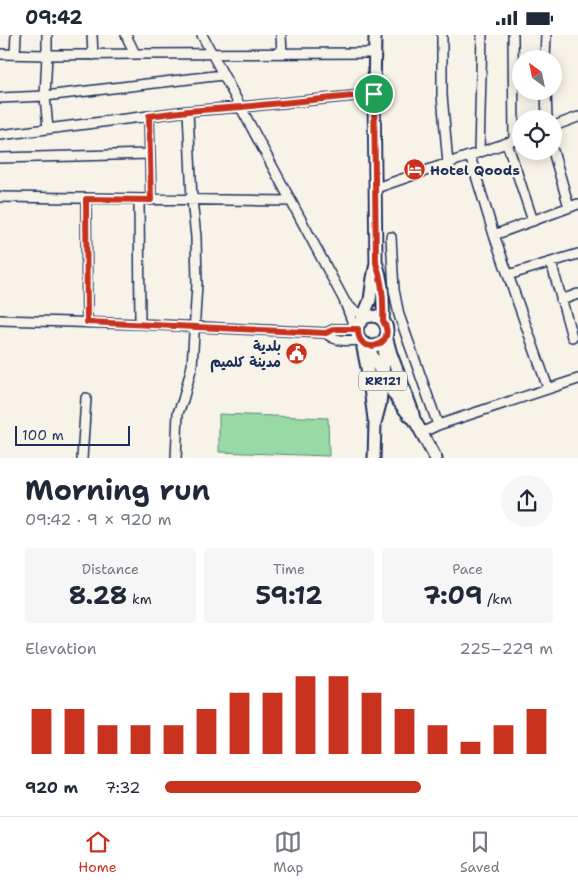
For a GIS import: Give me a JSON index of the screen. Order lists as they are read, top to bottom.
{
  "streets": {
    "main road": ["RR121"]
  },
  "places": {
    "hotel": ["Hotel Qoods"],
    "public building": ["بلدية مدينة كلميم"]
  },
  "scale_bar": "100 m",
  "north": "top left",
  "page": {
    "status": "09:42",
    "scale": "100 m",
    "heading": ["Morning run", "09:42 · 9 × 920 m"],
    "stats": [
      ["Distance", "8.28 km"],
      ["Time", "59:12"],
      ["Pace", "7:09 /km"]
    ],
    "chart": ["Elevation", "225–229 m"],
    "list": [
      {
        "name": "920 m",
        "note": "7:32"
      }
    ],
    "tabs": ["Home", "Map", "Saved"]
  }
}
